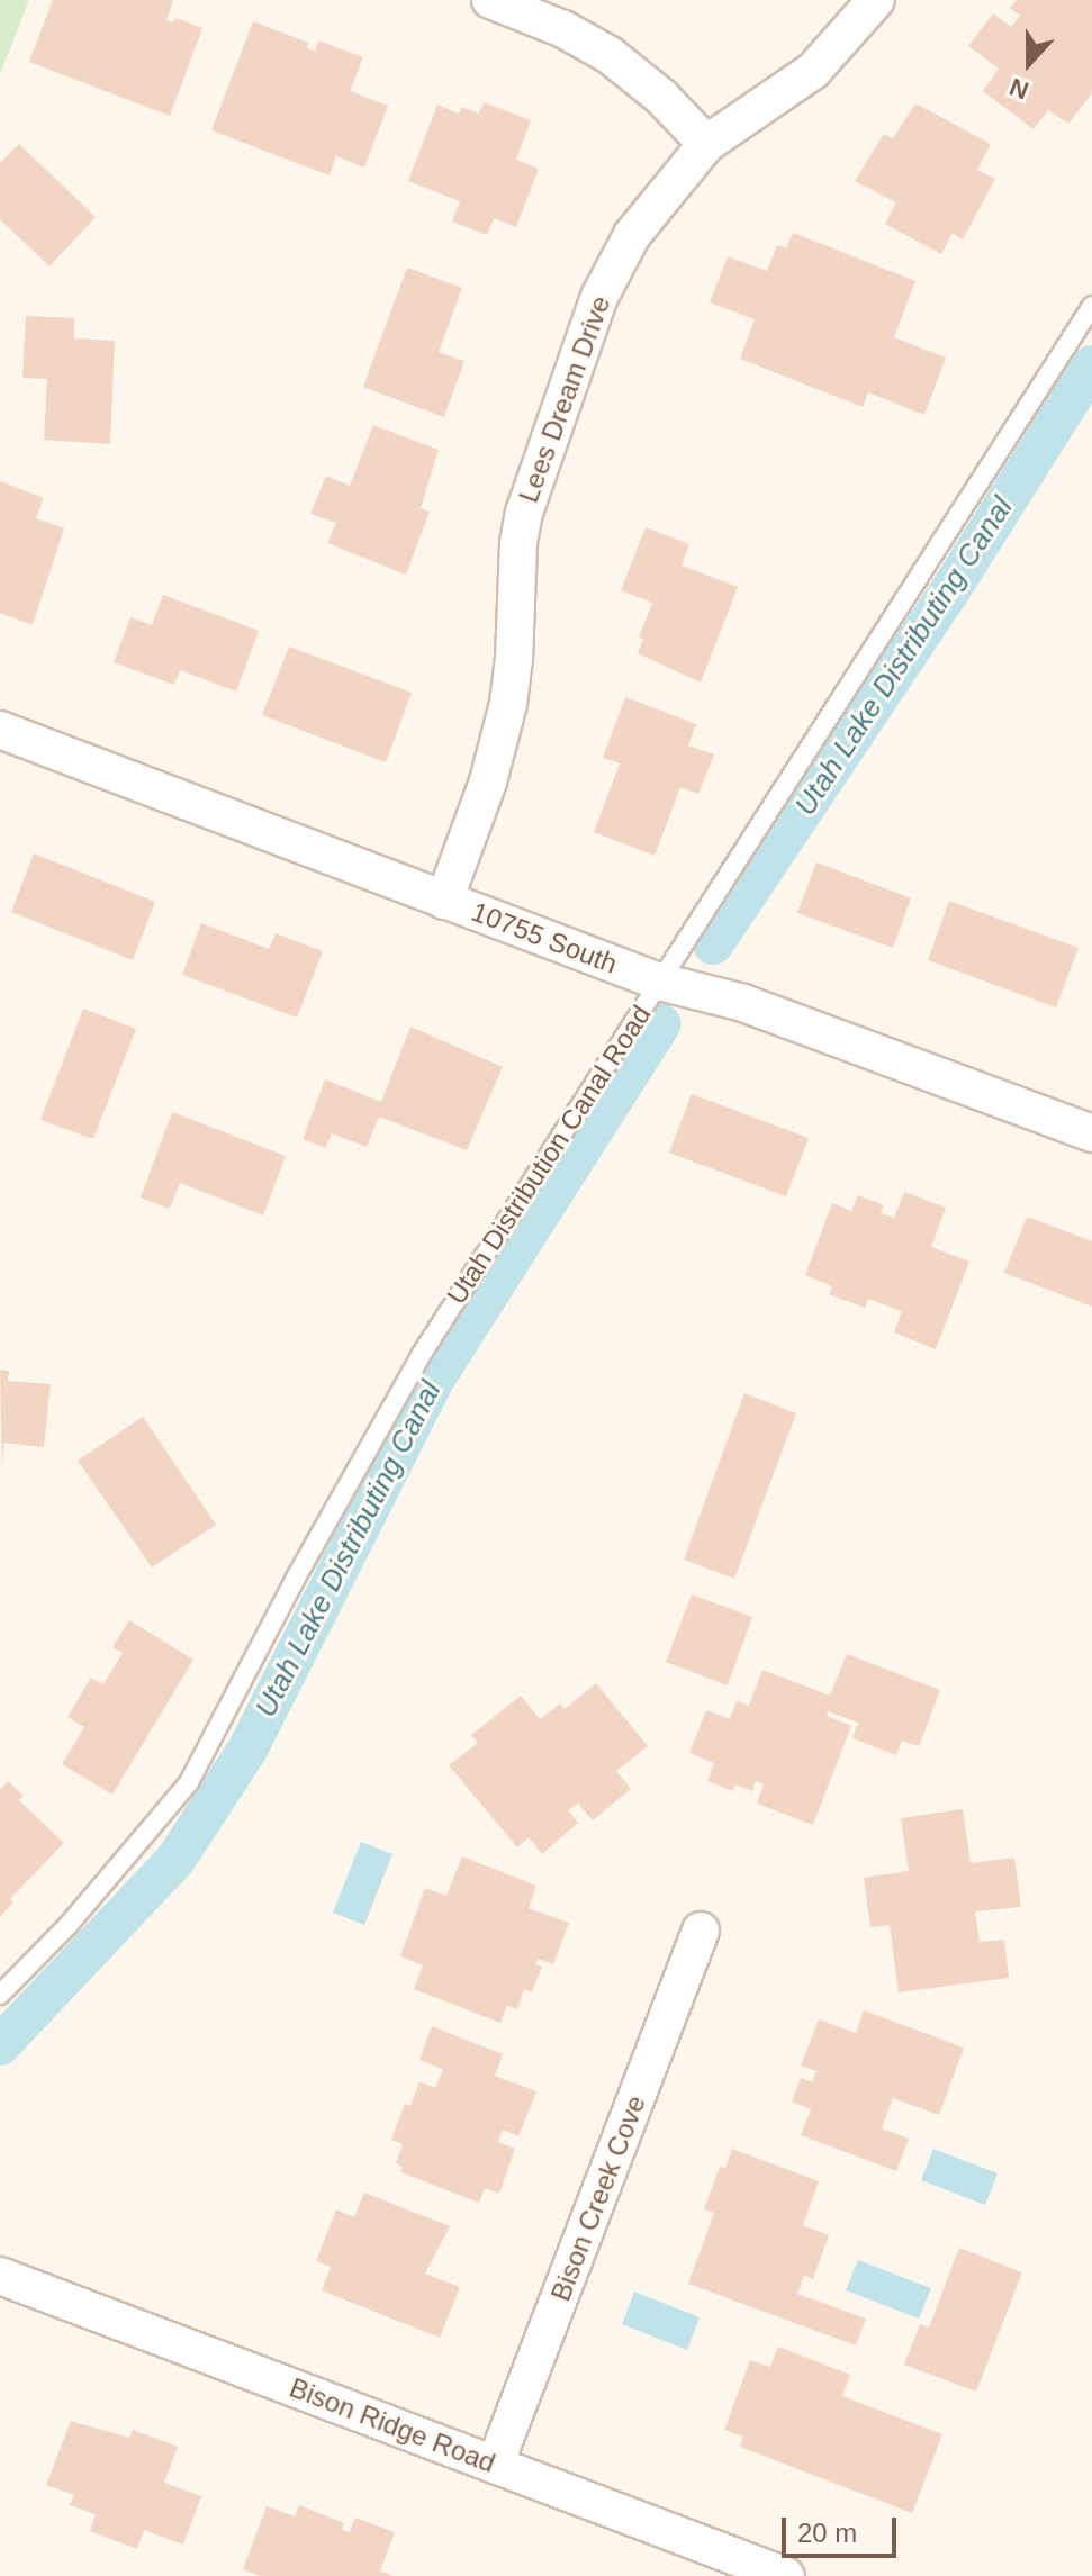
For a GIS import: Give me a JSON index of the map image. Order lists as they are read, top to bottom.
{
  "streets": {
    "street": [
      "Lees Dream Drive",
      "10755 South",
      "Bison Creek Cove",
      "Bison Ridge Road"
    ],
    "lane": ["Utah Distribution Canal Road"]
  },
  "crossings": [
    ["Lees Dream Drive", "10755 South"],
    ["10755 South", "Utah Distribution Canal Road"],
    ["Bison Creek Cove", "Bison Ridge Road"]
  ],
  "water": ["Utah Lake Distributing Canal"],
  "scale_bar": "20 m",
  "north": "bottom"
}
